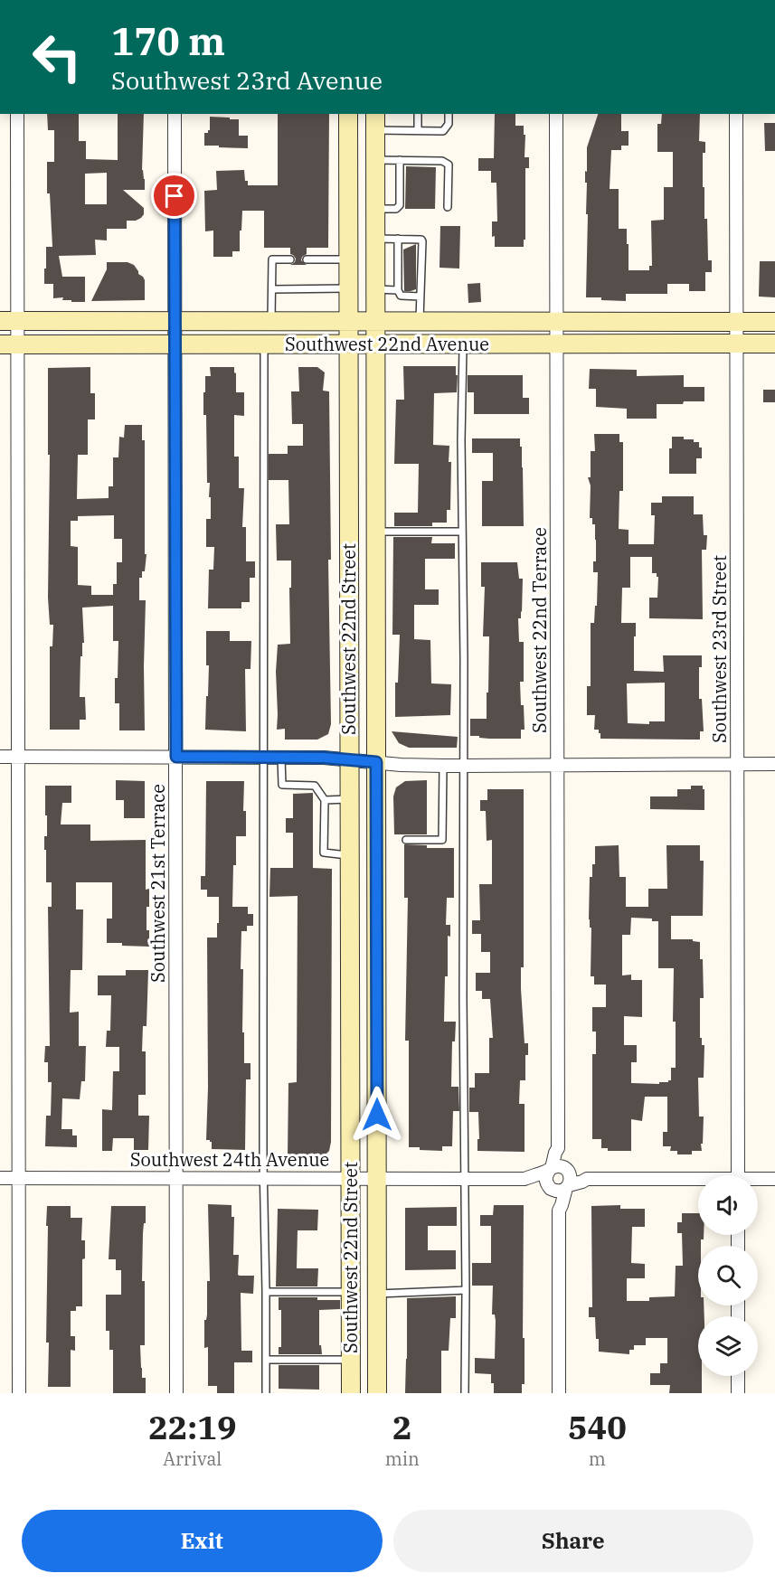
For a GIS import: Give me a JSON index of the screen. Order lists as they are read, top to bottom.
{
  "streets": {
    "main road": ["Southwest 22nd Avenue", "Southwest 22nd Street"],
    "street": [
      "Southwest 22nd Terrace",
      "Southwest 23rd Street",
      "Southwest 21st Terrace",
      "Southwest 24th Avenue"
    ]
  },
  "crossings": [
    ["Southwest 22nd Avenue", "Southwest 22nd Terrace"],
    ["Southwest 22nd Avenue", "Southwest 22nd Street"],
    ["Southwest 22nd Avenue", "Southwest 23rd Street"],
    ["Southwest 22nd Avenue", "Southwest 21st Terrace"],
    ["Southwest 22nd Terrace", "Southwest 24th Avenue"],
    ["Southwest 22nd Street", "Southwest 24th Avenue"],
    ["Southwest 21st Terrace", "Southwest 24th Avenue"]
  ],
  "page": {
    "turn": ["170 m", "Southwest 23rd Avenue"],
    "eta": [
      "22:19",
      "Arrival",
      "2",
      "min",
      "540",
      "m"
    ],
    "buttons": ["Exit", "Share"]
  }
}
